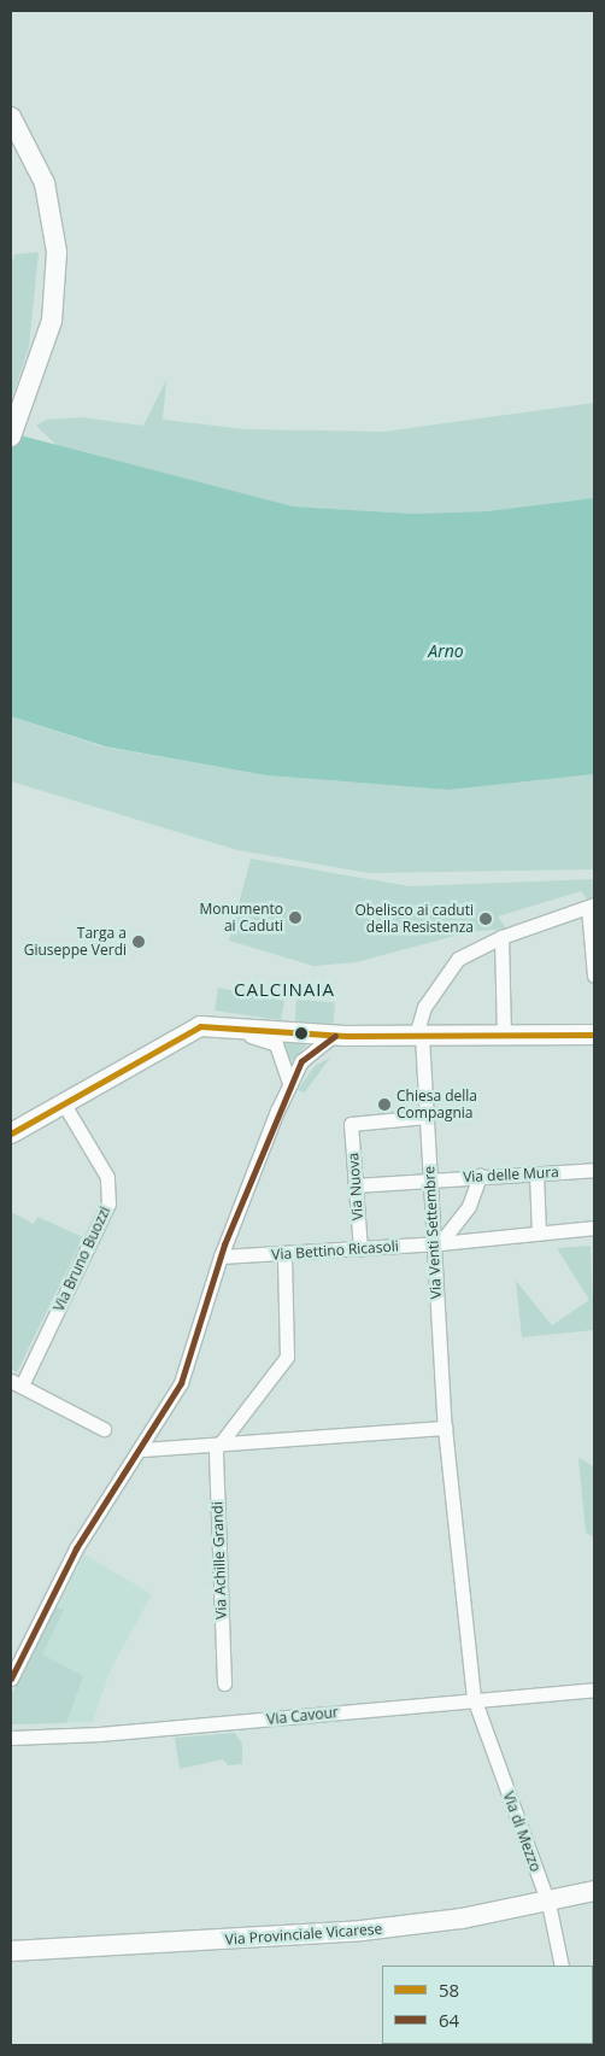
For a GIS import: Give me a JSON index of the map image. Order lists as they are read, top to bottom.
{
  "streets": {
    "main road": ["Via Provinciale Vicarese"],
    "street": [
      "Via delle Mura",
      "Via Nuova",
      "Via Venti Settembre",
      "Via Bettino Ricasoli",
      "Via Bruno Buozzi",
      "Via Achille Grandi",
      "Via Cavour",
      "Via di Mezzo"
    ]
  },
  "crossings": [
    ["Via delle Mura", "Via Nuova"],
    ["Via delle Mura", "Via Venti Settembre"],
    ["Via Nuova", "Via Venti Settembre"],
    ["Via Nuova", "Via Bettino Ricasoli"],
    ["Via Venti Settembre", "Via Bettino Ricasoli"],
    ["Via Venti Settembre", "Via Cavour"],
    ["Via Venti Settembre", "Via di Mezzo"],
    ["Via Bettino Ricasoli", "Via Achille Grandi"],
    ["Via Cavour", "Via di Mezzo"],
    ["Via di Mezzo", "Via Provinciale Vicarese"]
  ],
  "districts": ["CALCINAIA"],
  "water": ["Arno"],
  "places": [
    "Monumento ai Caduti",
    "Obelisco ai caduti della Resistenza",
    "Targa a Giuseppe Verdi",
    "Chiesa della Compagnia"
  ],
  "lines": ["transit line 58", "transit line 64"],
  "legend": ["58", "64"]
}
